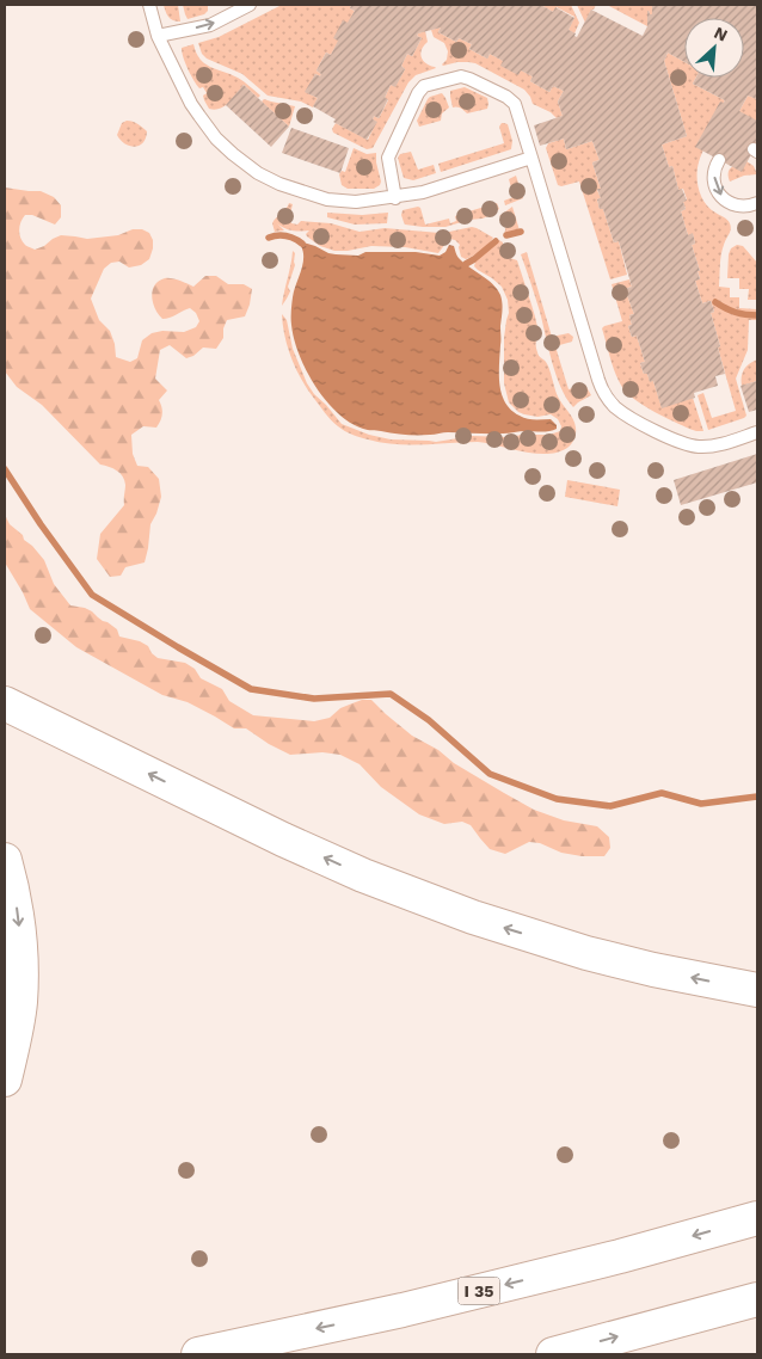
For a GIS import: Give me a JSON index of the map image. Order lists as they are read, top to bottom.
{
  "streets": {
    "highway": ["I 35"]
  },
  "north": "top right"
}
